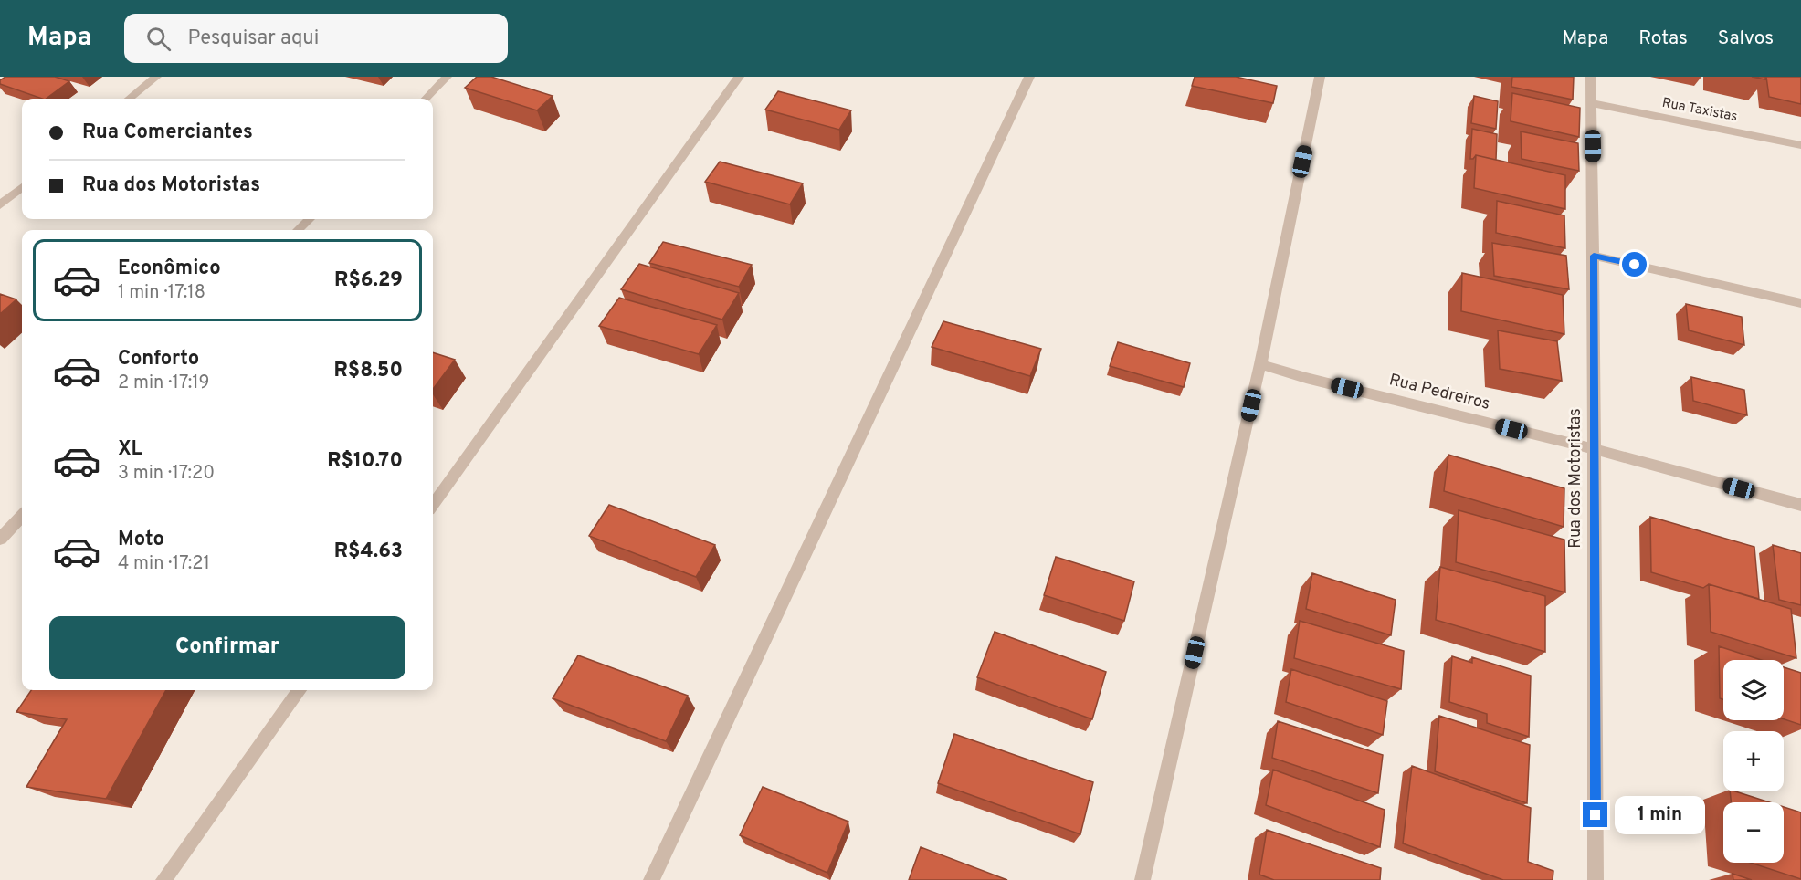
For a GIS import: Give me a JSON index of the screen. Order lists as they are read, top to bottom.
{
  "streets": {
    "street": ["Rua Taxistas", "Rua Pedreiros", "Rua dos Motoristas"]
  },
  "crossings": [
    ["Rua Taxistas", "Rua dos Motoristas"],
    ["Rua Pedreiros", "Rua dos Motoristas"]
  ],
  "page": {
    "header": "Mapa",
    "search": "Pesquisar aqui",
    "nav": ["Mapa", "Rotas", "Salvos"],
    "banner": ["Rua Comerciantes", "Rua dos Motoristas"],
    "list": [
      {
        "name": "Econômico",
        "note": "1 min · 17:18",
        "value": "R$6.29"
      },
      {
        "name": "Conforto",
        "note": "2 min · 17:19",
        "value": "R$8.50"
      },
      {
        "name": "XL",
        "note": "3 min · 17:20",
        "value": "R$10.70"
      },
      {
        "name": "Moto",
        "note": "4 min · 17:21",
        "value": "R$4.63"
      }
    ],
    "buttons": "Confirmar",
    "map_buttons": ["+", "−"],
    "bubble": "1 min"
  }
}
